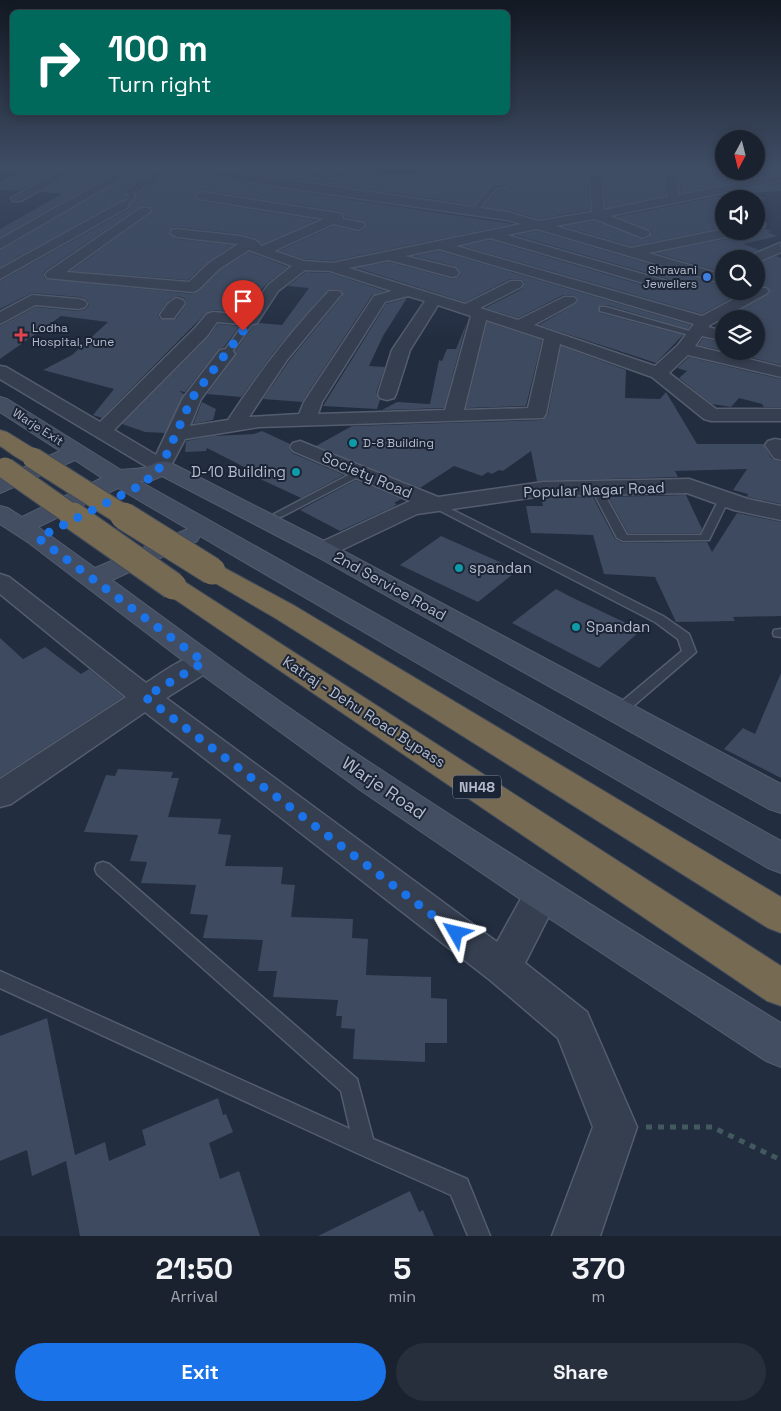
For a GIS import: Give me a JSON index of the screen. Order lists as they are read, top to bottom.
{
  "streets": {
    "highway": ["Katraj - Dehu Road Bypass", "NH48"],
    "street": [
      "Warje Exit",
      "Society Road",
      "Popular Nagar Road",
      "2nd Service Road",
      "Warje Road"
    ]
  },
  "crossings": [
    ["Society Road", "Popular Nagar Road"],
    ["Popular Nagar Road", "2nd Service Road"]
  ],
  "places": {
    "other": [
      "Shravani Jewellers",
      "D-8 Building",
      "D-10 Building",
      "spandan",
      "Spandan"
    ],
    "health": ["Lodha Hospital, Pune"]
  },
  "north": "bottom",
  "page": {
    "turn": ["100 m", "Turn right"],
    "eta": [
      "21:50",
      "Arrival",
      "5",
      "min",
      "370",
      "m"
    ],
    "buttons": ["Exit", "Share"]
  }
}
